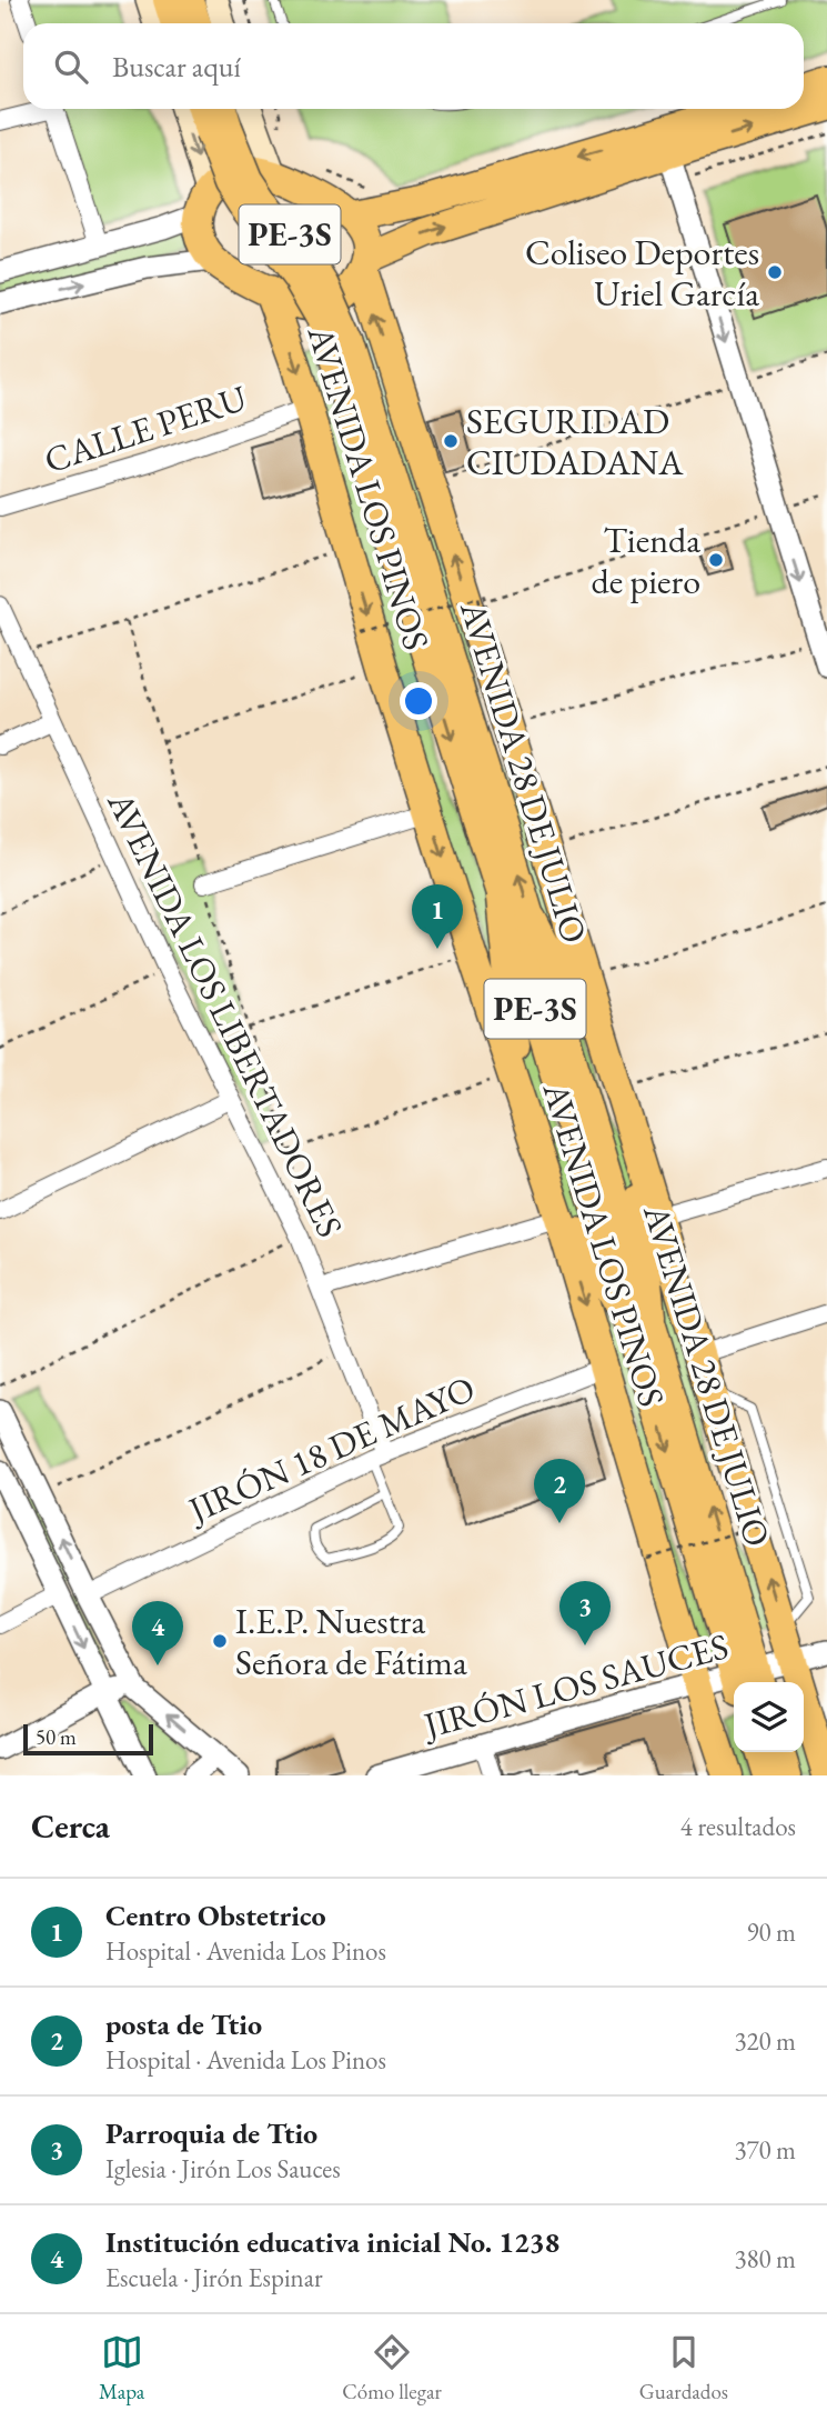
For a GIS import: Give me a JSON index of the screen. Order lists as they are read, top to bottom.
{
  "streets": {
    "highway": ["AVENIDA LOS PINOS", "AVENIDA 28 DE JULIO"],
    "main road": ["PE-3S"],
    "street": [
      "CALLE PERU",
      "AVENIDA LOS LIBERTADORES",
      "JIRÓN 18 DE MAYO",
      "JIRÓN LOS SAUCES"
    ]
  },
  "crossings": [
    ["PE-3S", "AVENIDA LOS PINOS"],
    ["PE-3S", "AVENIDA 28 DE JULIO"],
    ["CALLE PERU", "AVENIDA LOS PINOS"],
    ["AVENIDA LOS PINOS", "AVENIDA 28 DE JULIO"],
    ["AVENIDA LOS PINOS", "JIRÓN 18 DE MAYO"],
    ["AVENIDA LOS PINOS", "JIRÓN LOS SAUCES"],
    ["AVENIDA 28 DE JULIO", "JIRÓN LOS SAUCES"],
    ["AVENIDA LOS LIBERTADORES", "JIRÓN 18 DE MAYO"]
  ],
  "places": [
    "Coliseo Deportes Uriel García",
    "SEGURIDAD CIUDADANA",
    "Tienda de piero",
    "I.E.P. Nuestra Señora de Fátima"
  ],
  "scale_bar": "50 m",
  "page": {
    "search": "Buscar aquí",
    "pins": [
      "1",
      "2",
      "3",
      "4"
    ],
    "scale": "50 m",
    "heading": ["Cerca", "4 resultados"],
    "list": [
      {
        "mark": "1",
        "name": "Centro Obstetrico",
        "note": "Hospital · Avenida Los Pinos",
        "value": "90 m"
      },
      {
        "mark": "2",
        "name": "posta de Ttio",
        "note": "Hospital · Avenida Los Pinos",
        "value": "320 m"
      },
      {
        "mark": "3",
        "name": "Parroquia de Ttio",
        "note": "Iglesia · Jirón Los Sauces",
        "value": "370 m"
      },
      {
        "mark": "4",
        "name": "Institución educativa inicial No. 1238",
        "note": "Escuela · Jirón Espinar",
        "value": "380 m"
      }
    ],
    "nav": ["Mapa", "Cómo llegar", "Guardados"]
  }
}
